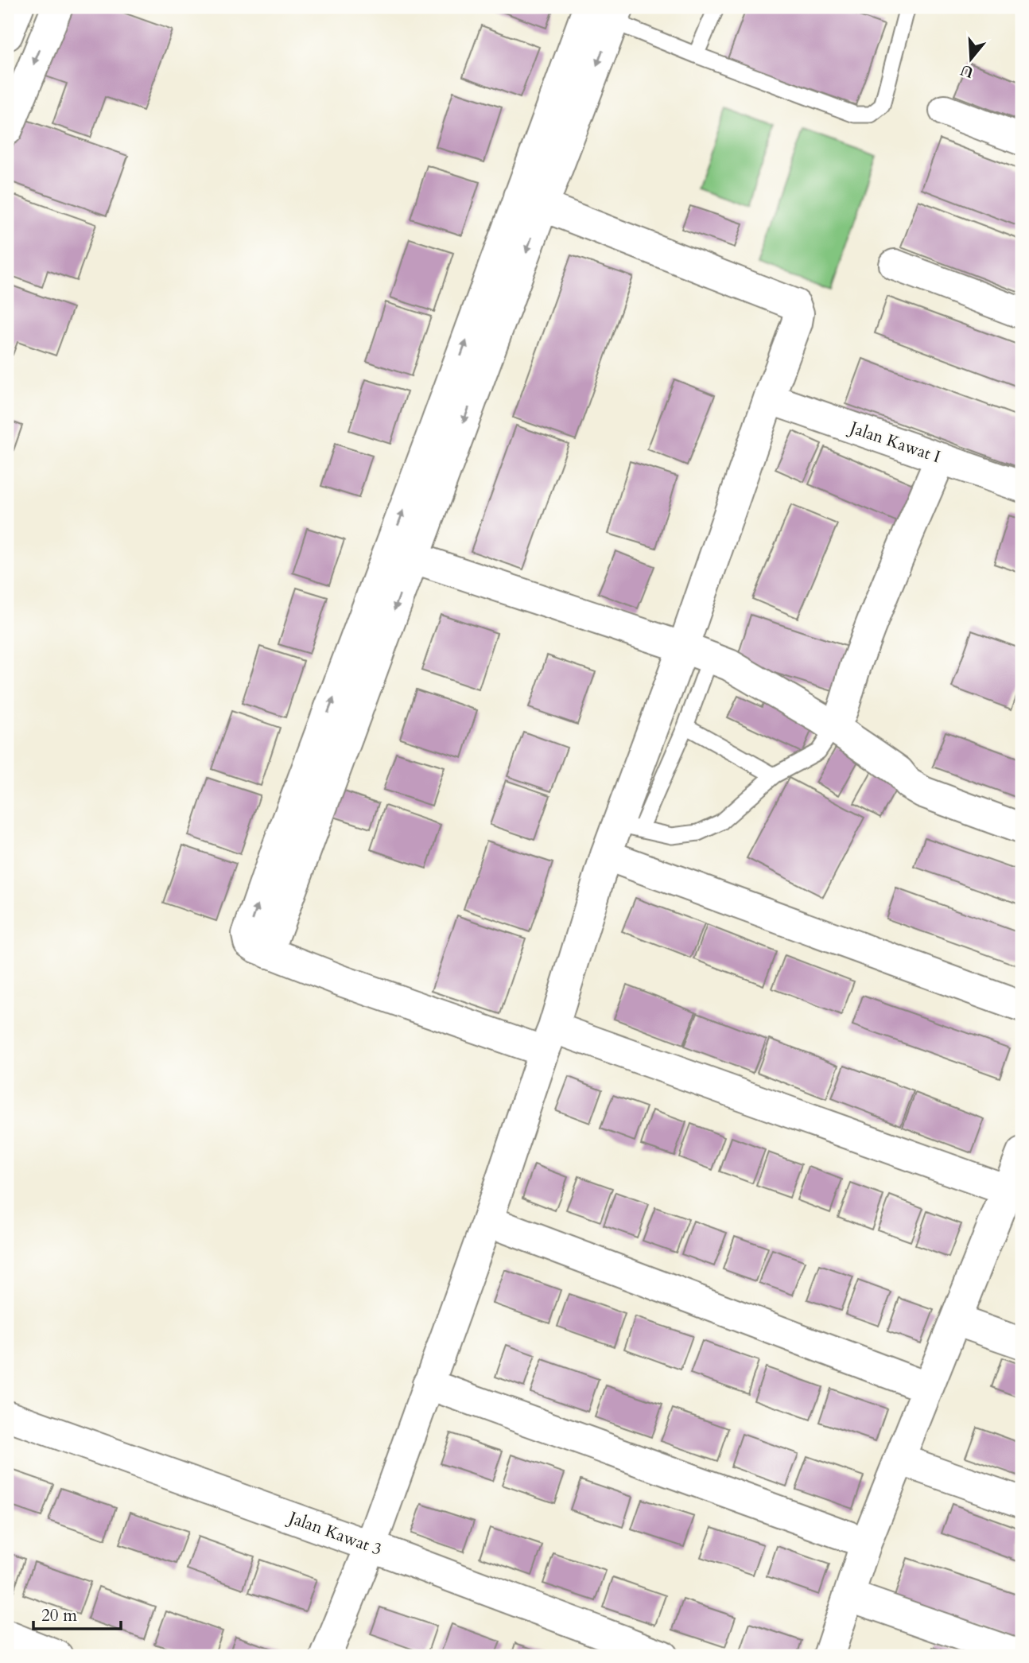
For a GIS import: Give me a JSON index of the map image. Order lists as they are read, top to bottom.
{
  "streets": {
    "street": ["Jalan Kawat I", "Jalan Kawat 3"]
  },
  "scale_bar": "20 m",
  "north": "bottom"
}
